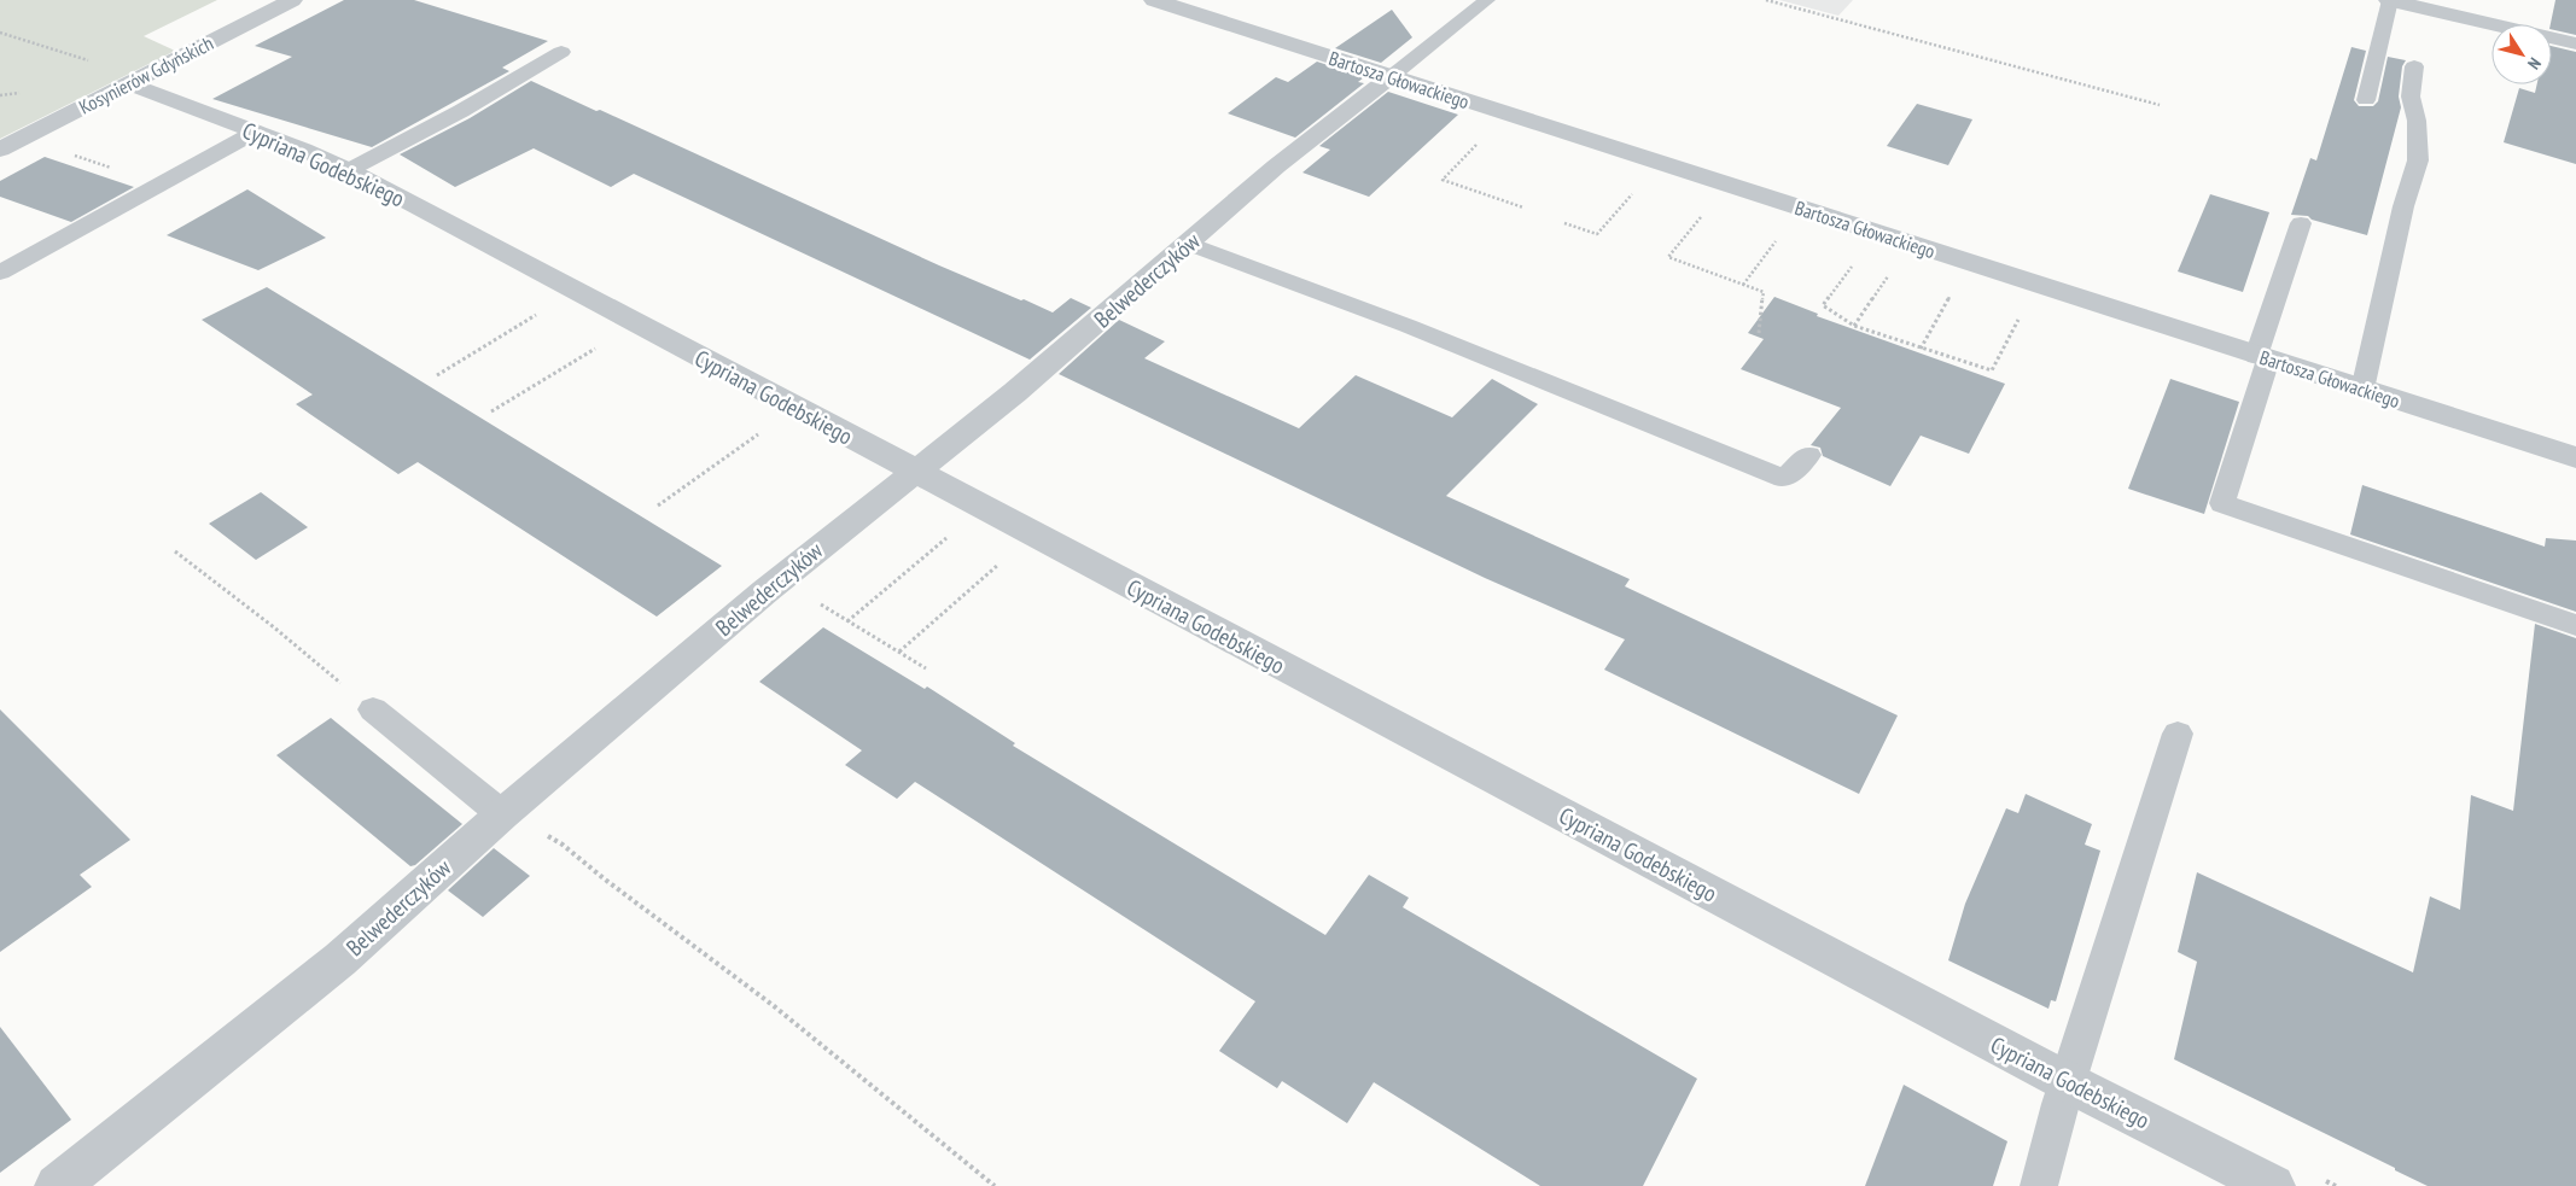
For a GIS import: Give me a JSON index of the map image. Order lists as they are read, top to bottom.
{
  "streets": {
    "street": [
      "Kosynierów Gdyńskich",
      "Bartosza Głowackiego",
      "Cypriana Godebskiego",
      "Belwederczyków"
    ]
  },
  "crossings": [
    ["Kosynierów Gdyńskich", "Cypriana Godebskiego"],
    ["Bartosza Głowackiego", "Belwederczyków"],
    ["Cypriana Godebskiego", "Belwederczyków"]
  ],
  "north": "bottom right"
}
